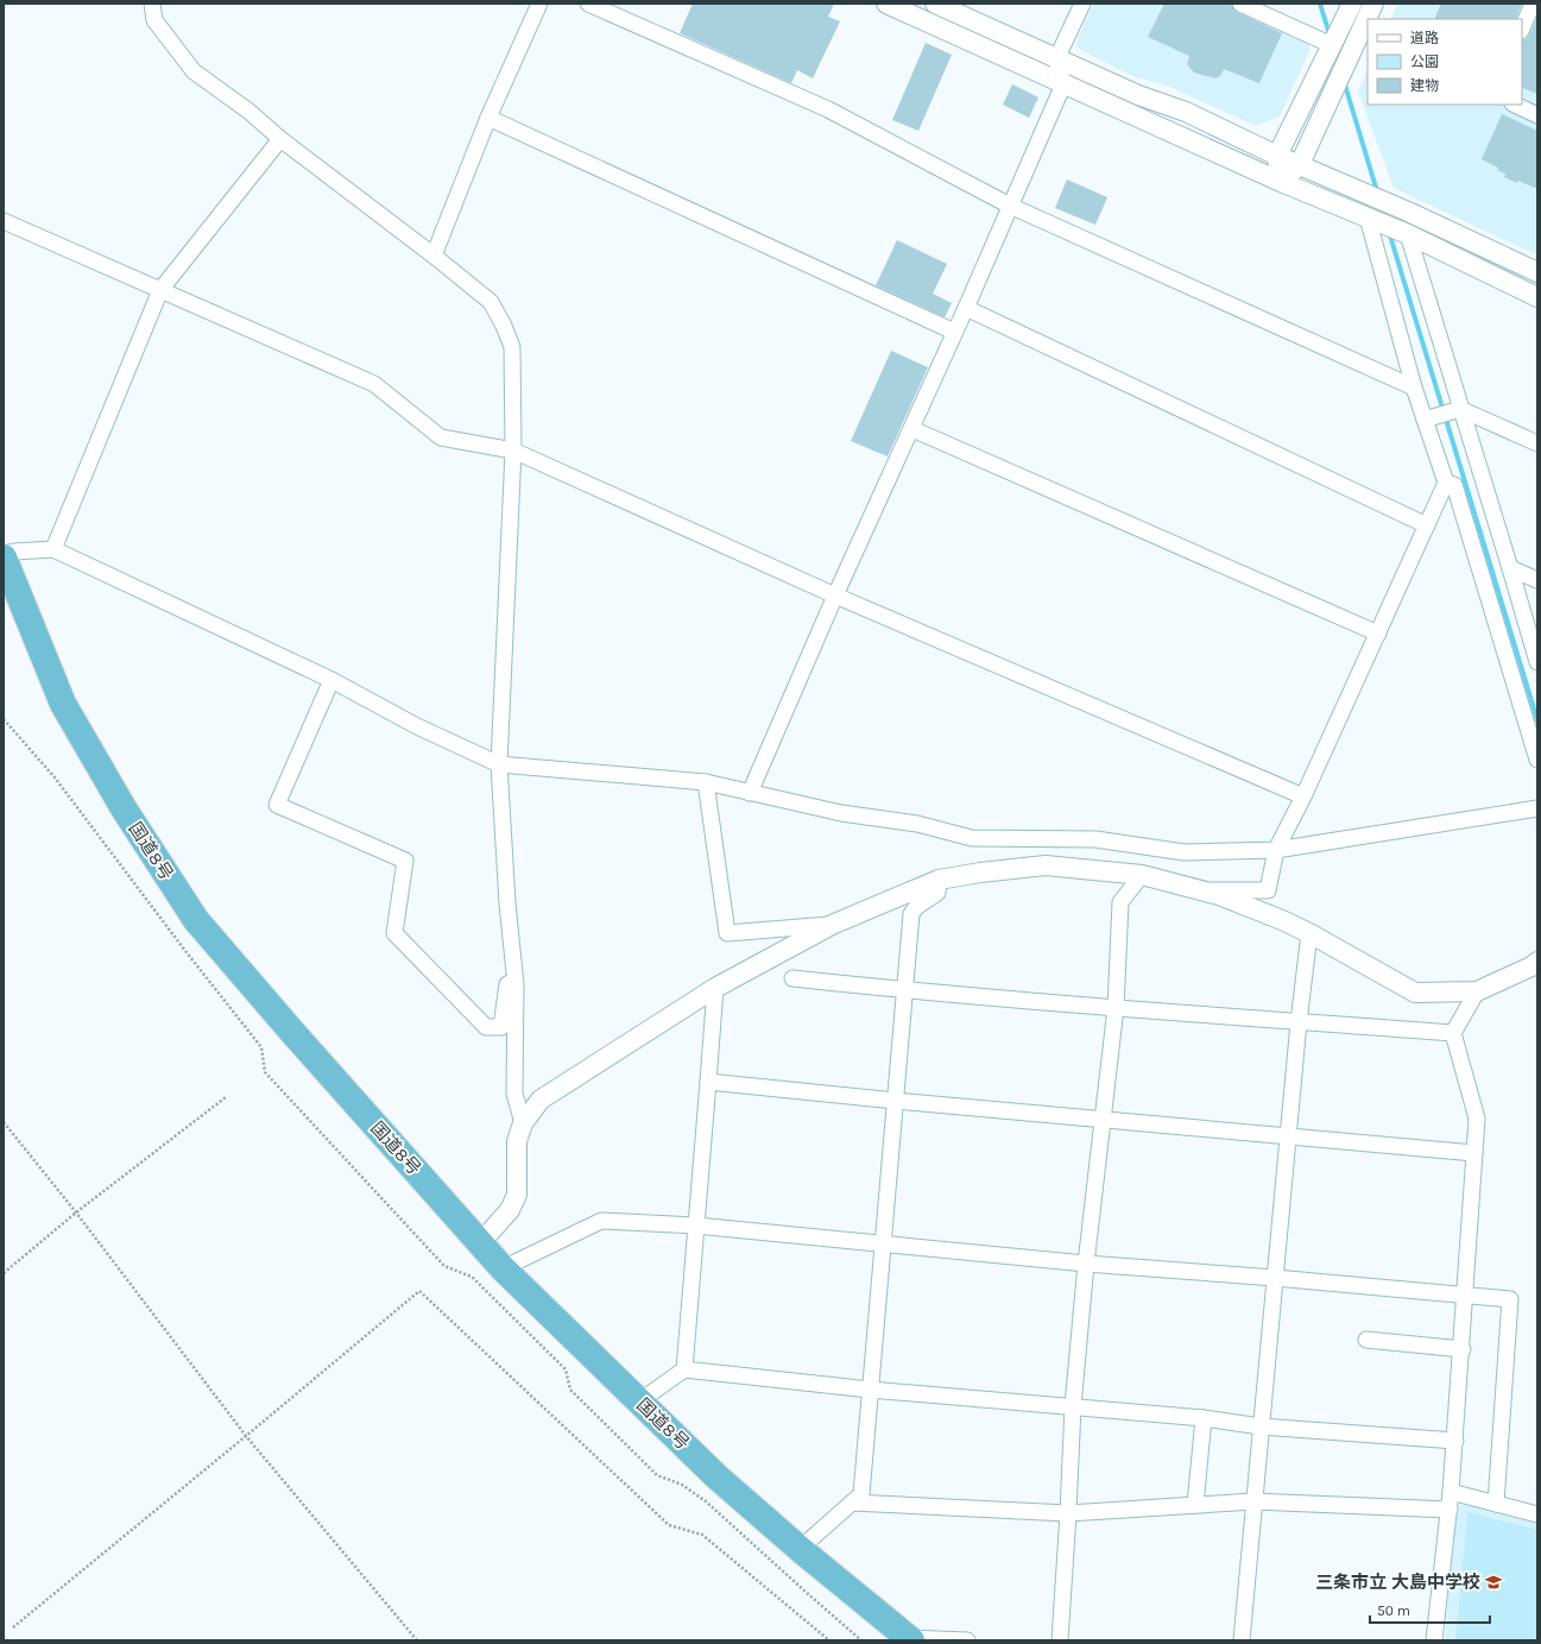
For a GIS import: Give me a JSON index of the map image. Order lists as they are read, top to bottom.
{
  "streets": {
    "highway": ["国道8号"]
  },
  "places": {
    "school or university": ["三条市立 大島中学校"]
  },
  "legend": ["道路", "公園", "建物"],
  "scale_bar": "50 m"
}
